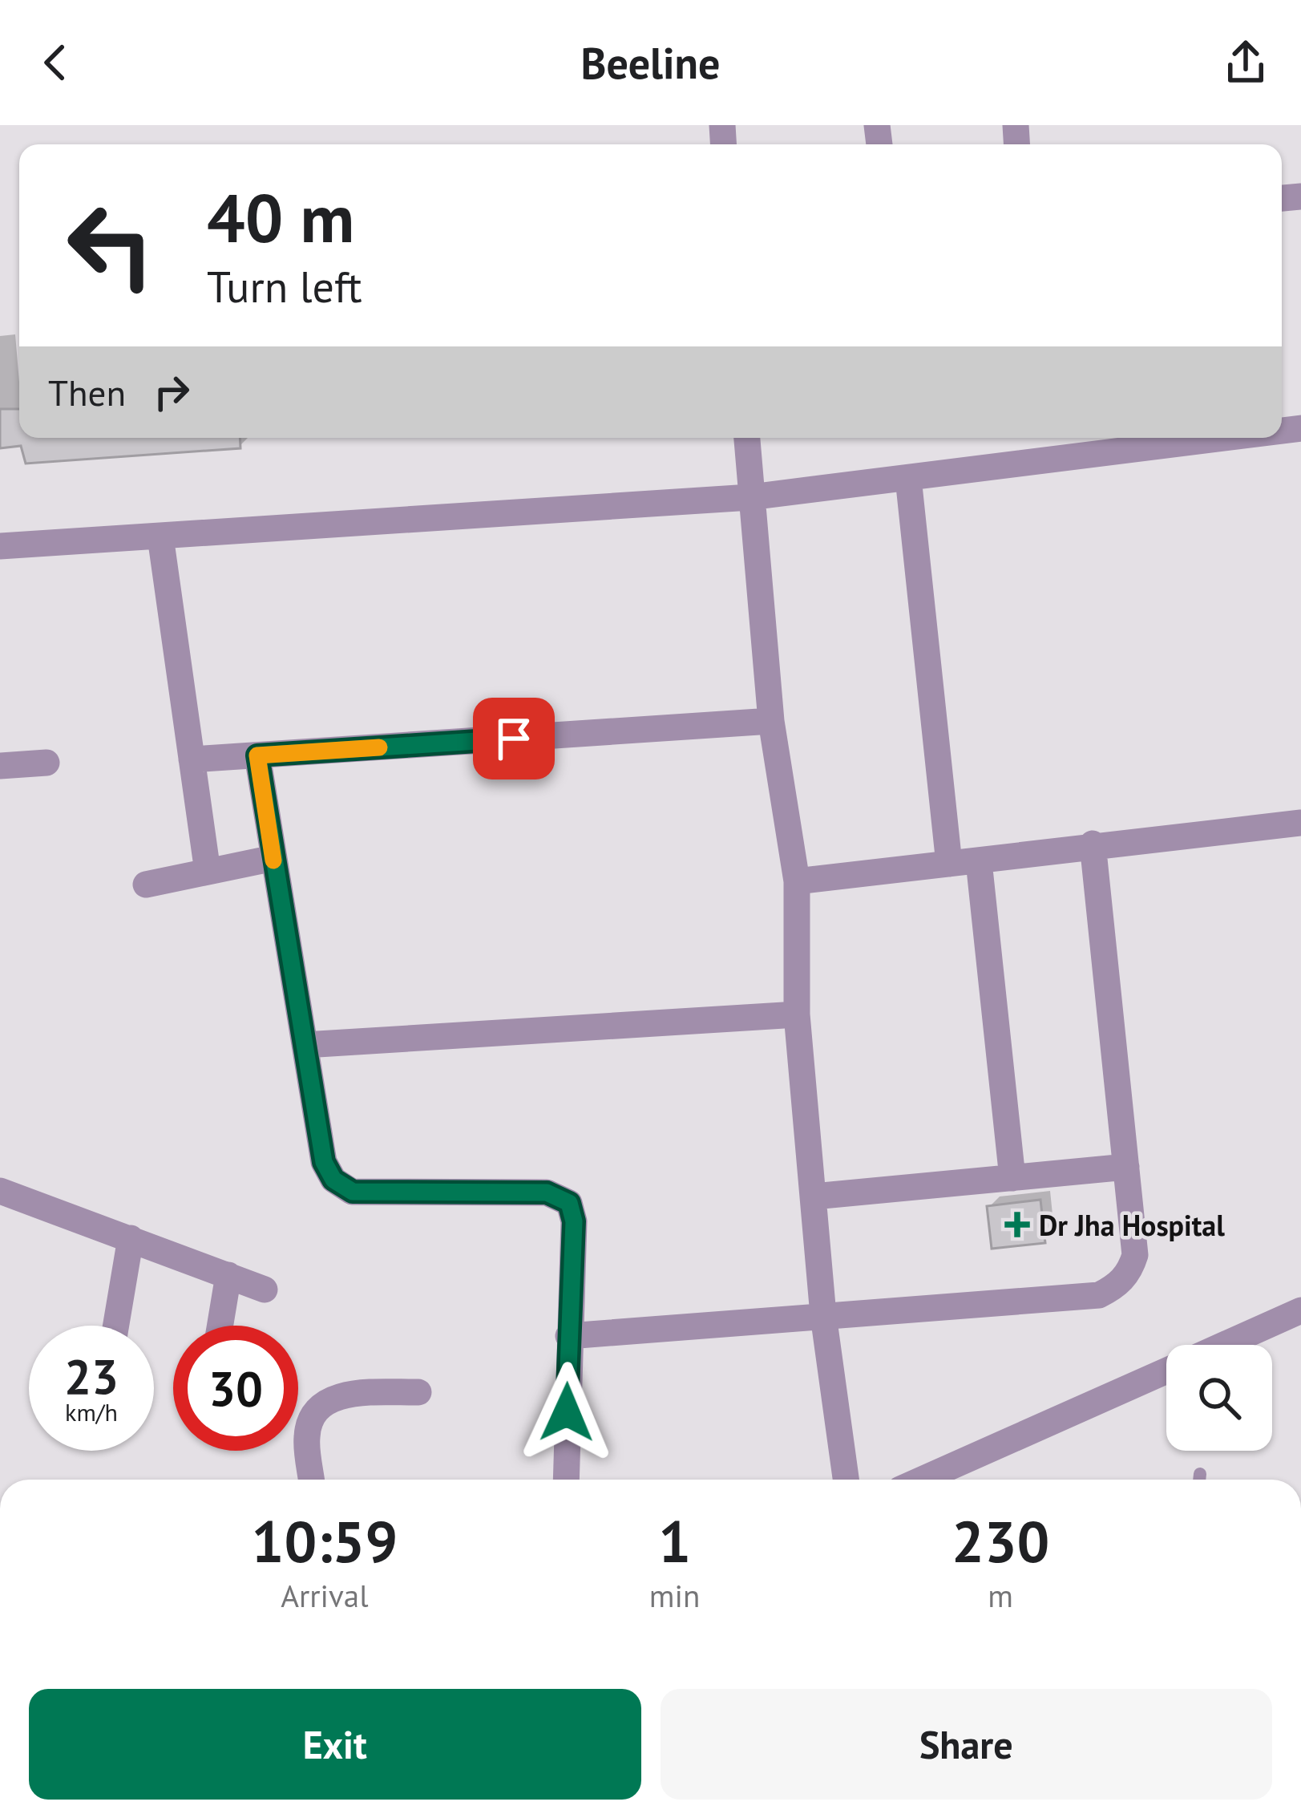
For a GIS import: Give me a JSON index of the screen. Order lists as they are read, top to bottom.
{
  "places": {
    "health": ["Dr Jha Hospital"]
  },
  "page": {
    "header": "Beeline",
    "turn": ["40 m", "Turn left"],
    "then": "Then",
    "speed": "23 km/h",
    "limit": "30",
    "eta": [
      "10:59",
      "Arrival",
      "1",
      "min",
      "230",
      "m"
    ],
    "buttons": ["Exit", "Share"]
  }
}
